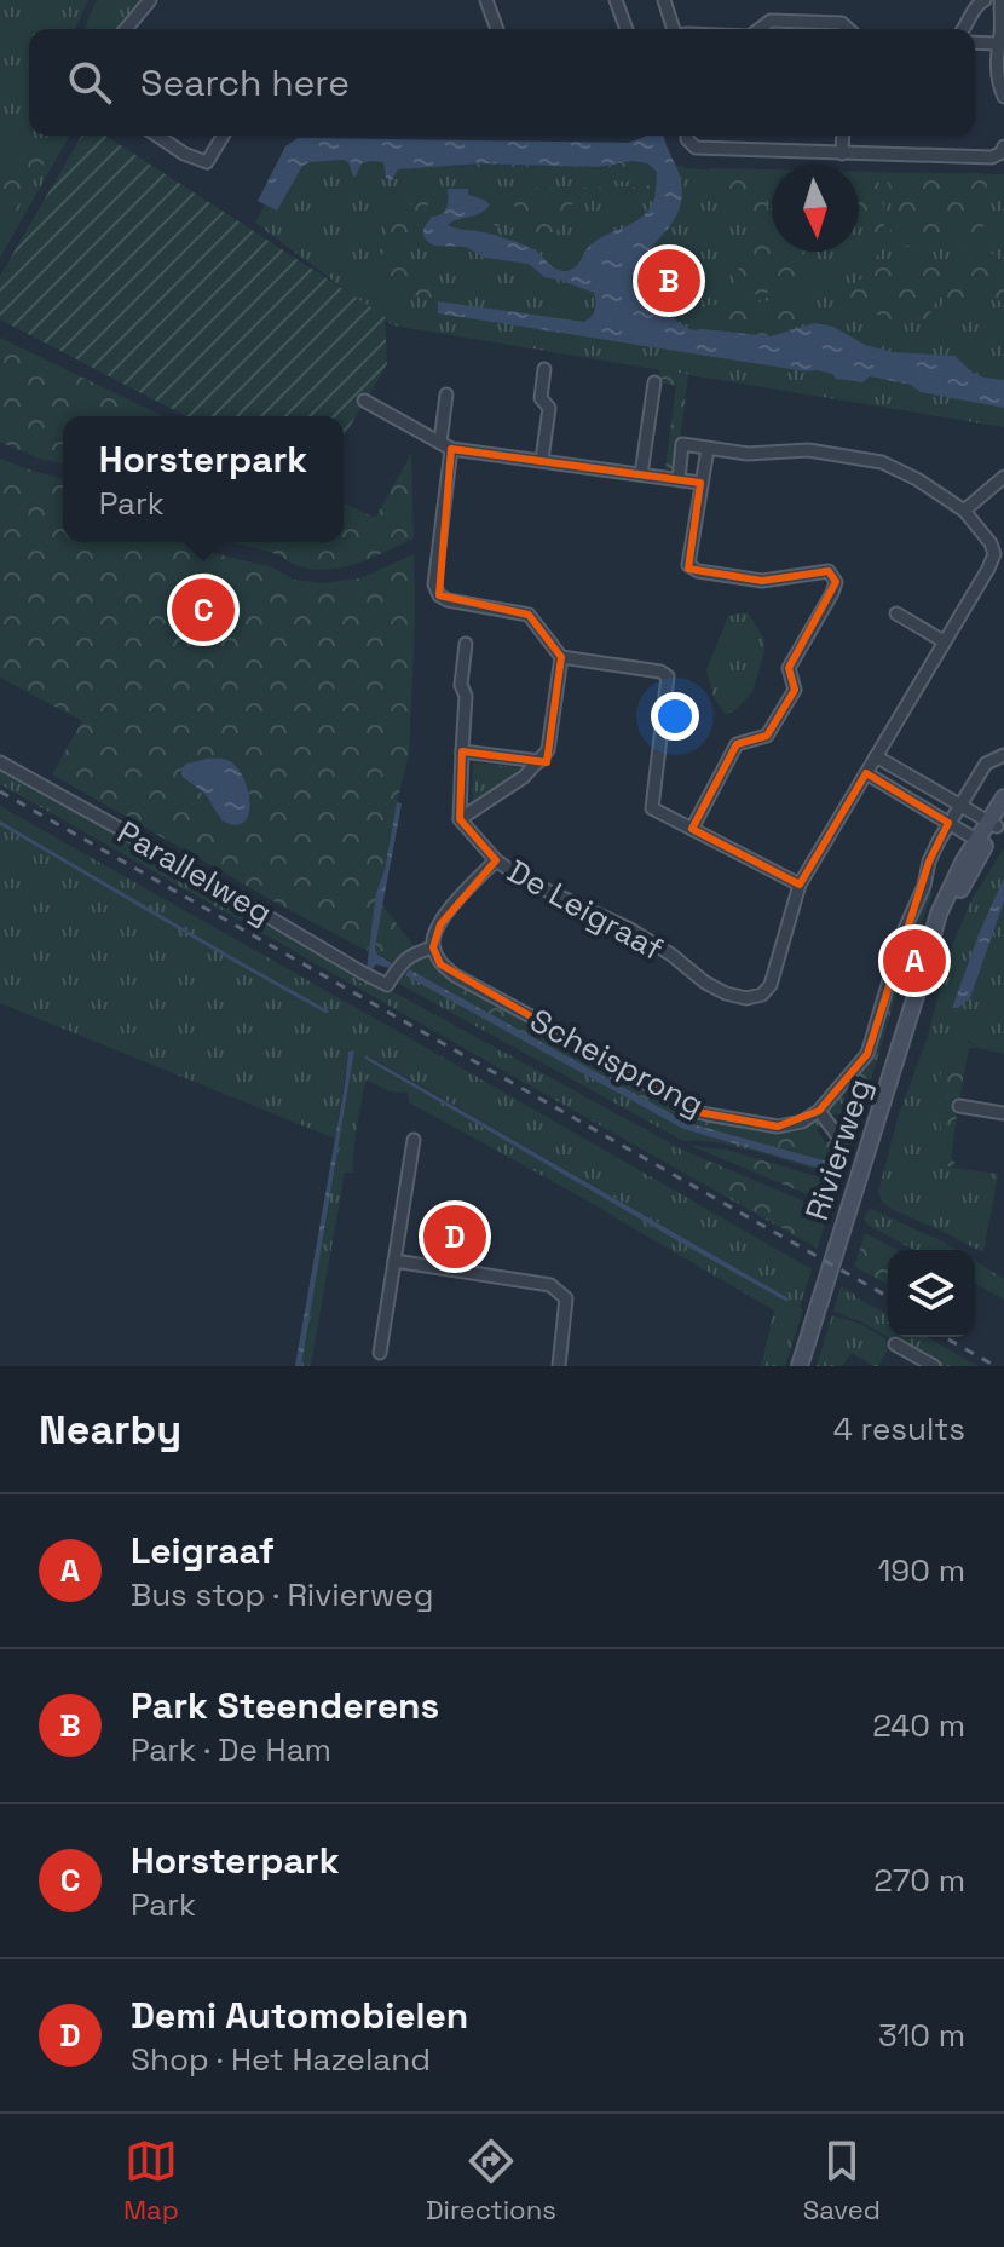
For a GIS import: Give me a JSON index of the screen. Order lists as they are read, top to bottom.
{
  "streets": {
    "street": [
      "Parallelweg",
      "De Leigraaf",
      "Scheisprong",
      "Rivierweg"
    ]
  },
  "crossings": [
    ["Parallelweg", "Scheisprong"]
  ],
  "north": "bottom",
  "page": {
    "search": "Search here",
    "pins": [
      "B",
      "C",
      "A",
      "D"
    ],
    "popup": ["Horsterpark", "Park"],
    "heading": ["Nearby", "4 results"],
    "list": [
      {
        "mark": "A",
        "name": "Leigraaf",
        "note": "Bus stop · Rivierweg",
        "value": "190 m"
      },
      {
        "mark": "B",
        "name": "Park Steenderens",
        "note": "Park · De Ham",
        "value": "240 m"
      },
      {
        "mark": "C",
        "name": "Horsterpark",
        "note": "Park",
        "value": "270 m"
      },
      {
        "mark": "D",
        "name": "Demi Automobielen",
        "note": "Shop · Het Hazeland",
        "value": "310 m"
      }
    ],
    "nav": ["Map", "Directions", "Saved"]
  }
}
